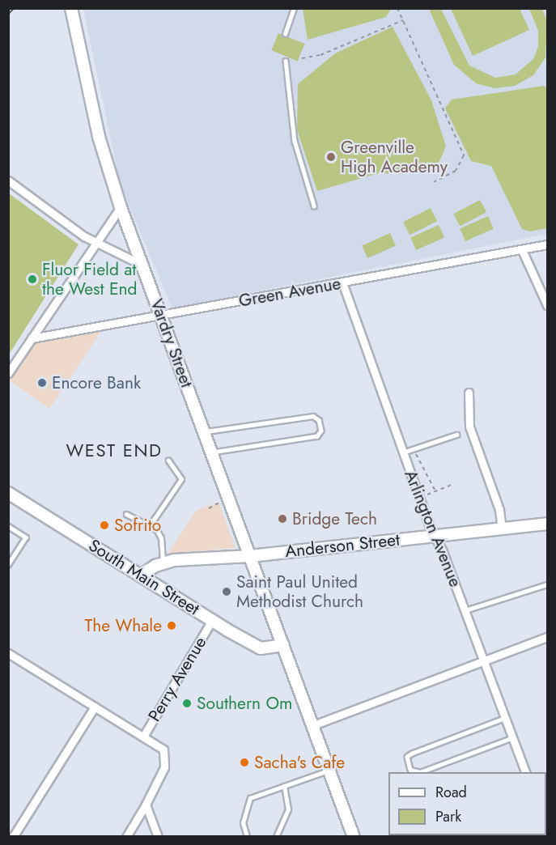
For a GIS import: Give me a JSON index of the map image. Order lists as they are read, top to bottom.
{
  "streets": {
    "main road": ["Vardry Street", "Anderson Street", "South Main Street"],
    "street": ["Green Avenue", "Arlington Avenue", "Perry Avenue"]
  },
  "crossings": [
    ["Green Avenue", "Vardry Street"],
    ["Green Avenue", "Arlington Avenue"],
    ["Vardry Street", "Anderson Street"],
    ["Vardry Street", "South Main Street"],
    ["Arlington Avenue", "Anderson Street"],
    ["Anderson Street", "South Main Street"],
    ["South Main Street", "Perry Avenue"]
  ],
  "districts": ["WEST END"],
  "places": [
    "Greenville High Academy",
    "Fluor Field at the West End",
    "Encore Bank",
    "Bridge Tech",
    "Sofrito",
    "Saint Paul United Methodist Church",
    "The Whale",
    "Southern Om",
    "Sacha's Cafe"
  ],
  "legend": ["Road", "Park"]
}
